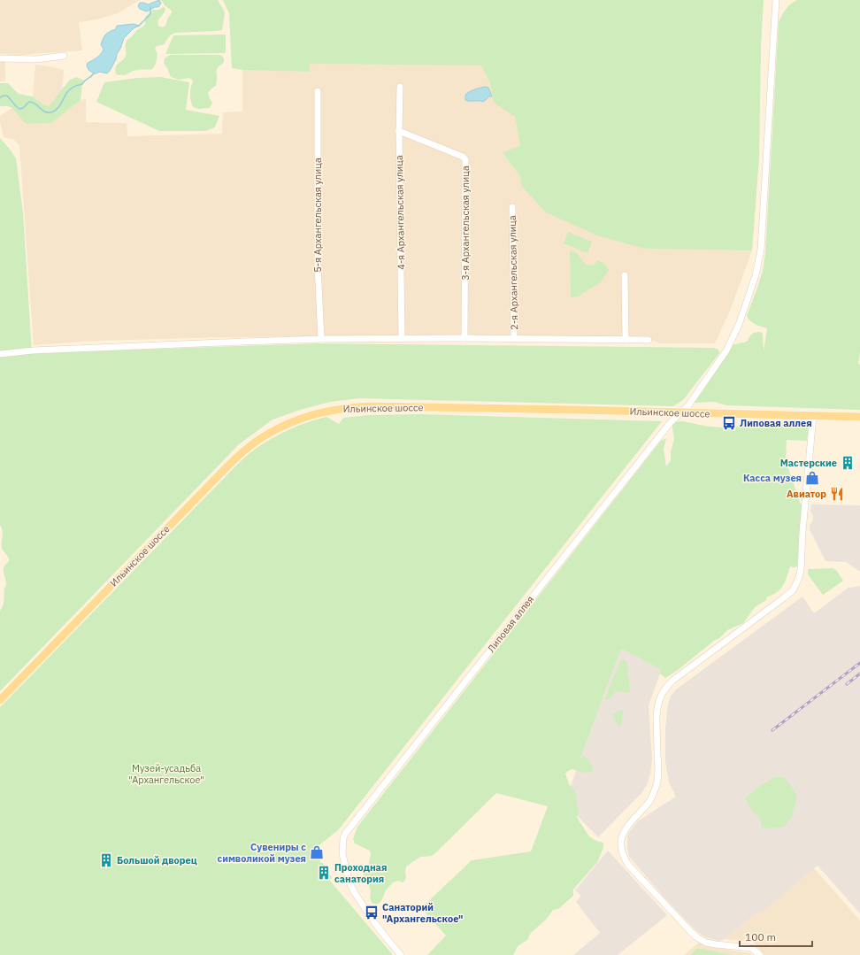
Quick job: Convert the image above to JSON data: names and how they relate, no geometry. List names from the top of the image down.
{
  "streets": {
    "main road": ["Ильинское шоссе"],
    "street": [
      "4-я Архангельская улица",
      "5-я Архангельская улица",
      "3-я Архангельская улица",
      "2-я Архангельская улица",
      "Липовая аллея"
    ]
  },
  "crossings": [
    ["4-я Архангельская улица", "3-я Архангельская улица"],
    ["Ильинское шоссе", "Липовая аллея"]
  ],
  "parks": ["Музей-усадьба \"Архангельское\""],
  "places": {
    "bus stop": ["Липовая аллея", "Санаторий \"Архангельское\""],
    "building": ["Мастерские", "Большой дворец", "Проходная санатория"],
    "shop": ["Касса музея", "Сувениры с символикой музея"],
    "restaurant": ["Авиатор"]
  },
  "scale_bar": "100 m"
}
